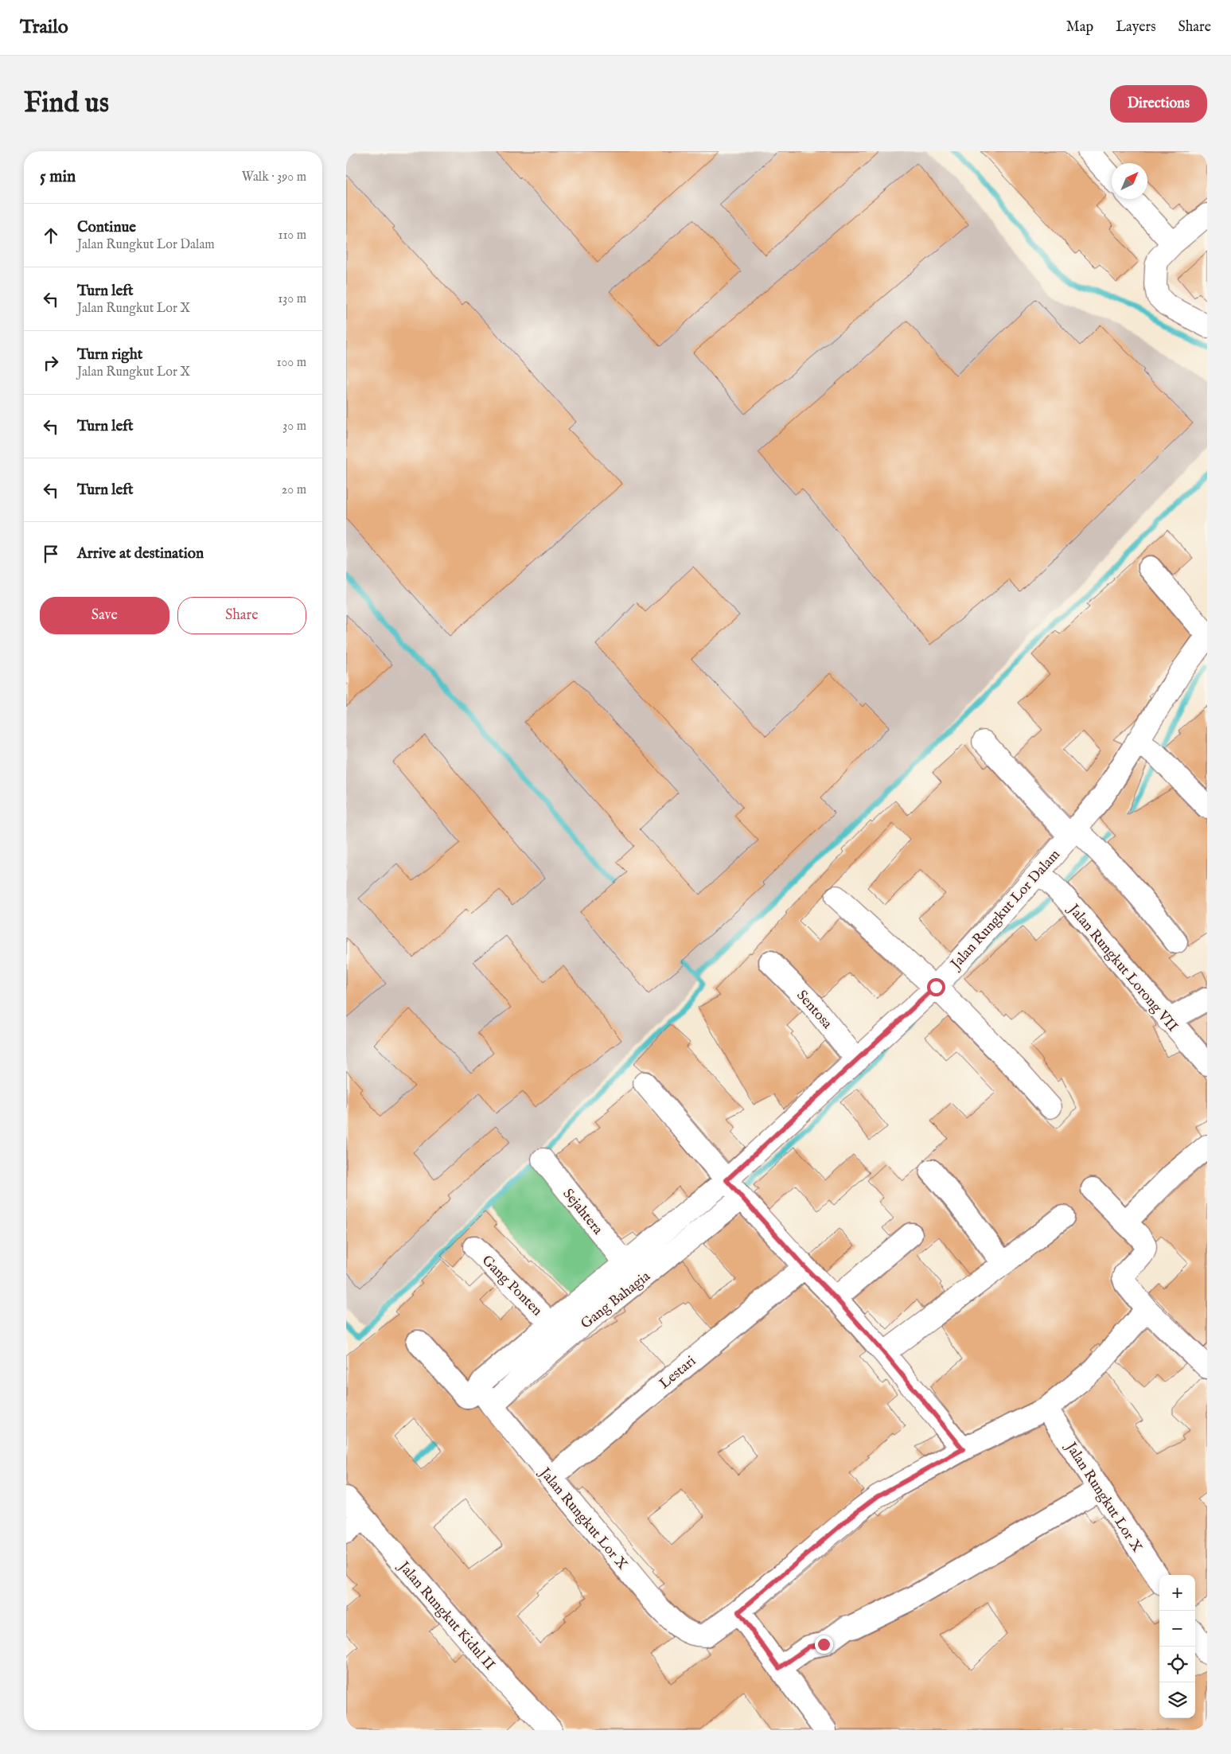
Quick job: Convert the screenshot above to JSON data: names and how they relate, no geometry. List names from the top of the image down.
{
  "streets": {
    "street": [
      "Jalan Rungkut Lor Dalam",
      "Jalan Rungkut Lorong VII",
      "Sentosa",
      "Sejahtera",
      "Gang Ponten",
      "Gang Bahagia",
      "Lestari",
      "Jalan Rungkut Lor X",
      "Jalan Rungkut Kidul II"
    ]
  },
  "crossings": [
    ["Jalan Rungkut Lor Dalam", "Jalan Rungkut Lorong VII"],
    ["Jalan Rungkut Lor Dalam", "Sentosa"],
    ["Jalan Rungkut Lor Dalam", "Gang Bahagia"],
    ["Gang Bahagia", "Jalan Rungkut Lor X"],
    ["Lestari", "Jalan Rungkut Lor X"]
  ],
  "north": "top right",
  "page": {
    "header": "Trailo",
    "nav": ["Map", "Layers", "Share"],
    "buttons": [
      "Directions",
      ["Save", "Share"]
    ],
    "title": "Find us",
    "heading": ["5 min", "Walk · 390 m"],
    "list": [
      ["Continue", "Jalan Rungkut Lor Dalam", "110 m"],
      ["Turn left", "Jalan Rungkut Lor X", "130 m"],
      ["Turn right", "Jalan Rungkut Lor X", "100 m"],
      ["Turn left", "30 m"],
      ["Turn left", "20 m"],
      "Arrive at destination"
    ],
    "map_buttons": ["+", "−"]
  }
}
